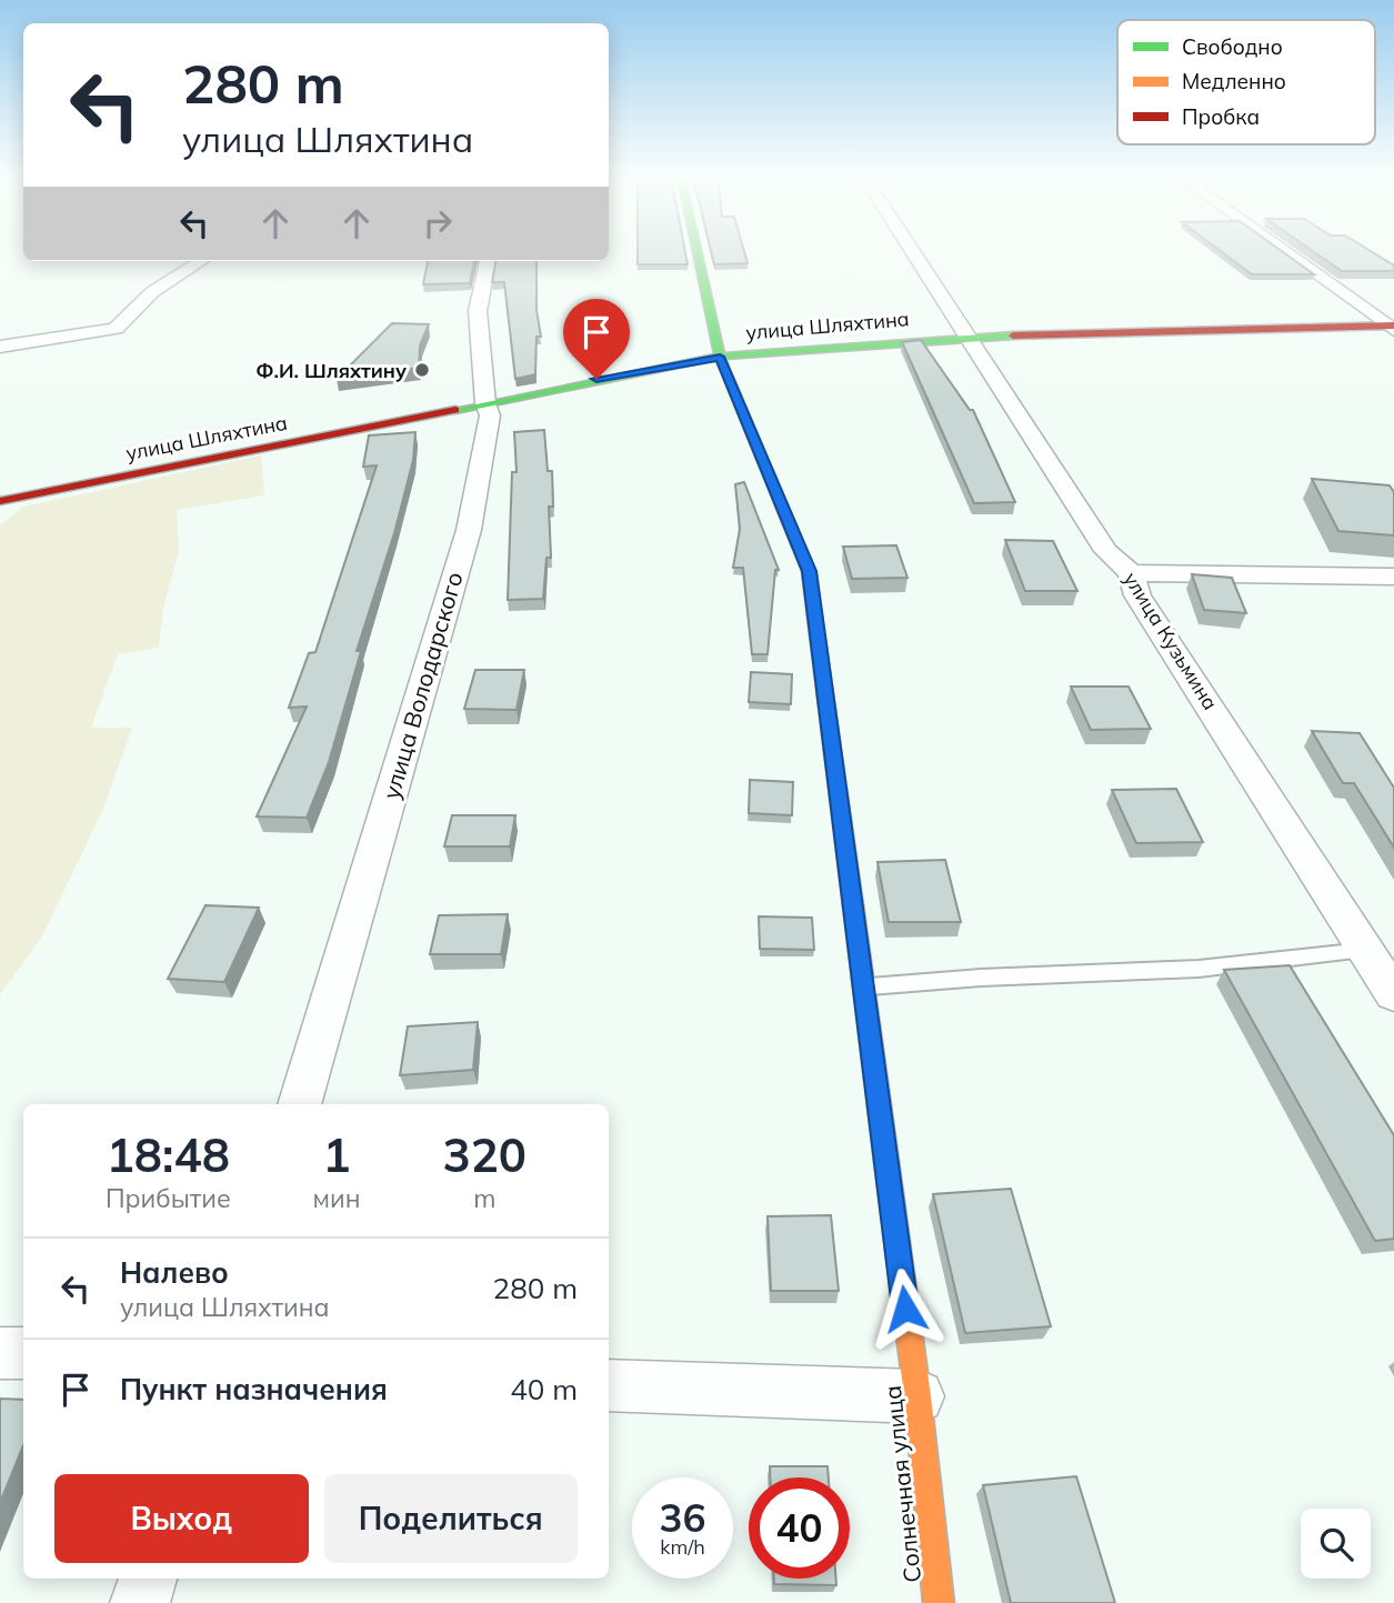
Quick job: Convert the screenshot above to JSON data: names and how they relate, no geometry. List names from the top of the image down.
{
  "streets": {
    "street": [
      "улица Шляхтина",
      "улица Кузьмина",
      "улица Володарского",
      "Солнечная улица"
    ]
  },
  "crossings": [
    ["улица Шляхтина", "улица Кузьмина"],
    ["улица Шляхтина", "улица Володарского"],
    ["улица Шляхтина", "Солнечная улица"]
  ],
  "places": ["Ф.И. Шляхтину"],
  "legend": ["Свободно", "Медленно", "Пробка"],
  "page": {
    "turn": ["280 m", "улица Шляхтина"],
    "eta": [
      "18:48",
      "Прибытие",
      "1",
      "мин",
      "320",
      "m"
    ],
    "list": [
      {
        "name": "Налево",
        "note": "улица Шляхтина",
        "value": "280 m"
      },
      {
        "name": "Пункт назначения",
        "value": "40 m"
      }
    ],
    "buttons": ["Выход", "Поделиться"],
    "speed": "36 km/h",
    "limit": "40"
  }
}
